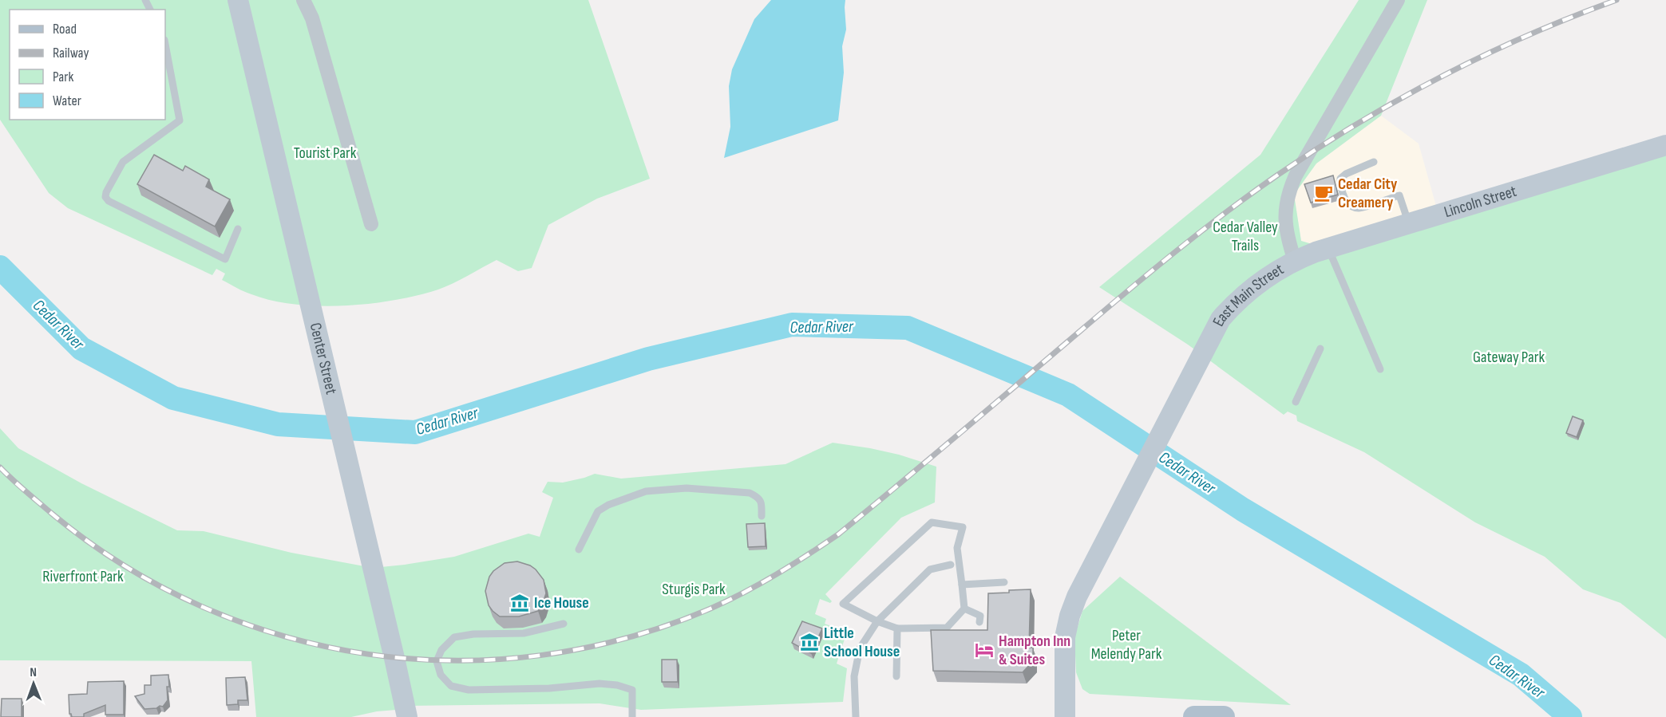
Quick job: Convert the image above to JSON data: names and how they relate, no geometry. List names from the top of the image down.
{
  "streets": {
    "main road": ["Lincoln Street", "East Main Street", "Center Street"]
  },
  "crossings": [
    ["Lincoln Street", "East Main Street"]
  ],
  "water": ["Cedar River"],
  "parks": [
    "Tourist Park",
    "Cedar Valley Trails",
    "Gateway Park",
    "Riverfront Park",
    "Sturgis Park",
    "Peter Melendy Park"
  ],
  "places": {
    "cafe": ["Cedar City Creamery"],
    "museum": ["Ice House", "Little School House"],
    "hotel": ["Hampton Inn & Suites"]
  },
  "legend": [
    "Road",
    "Railway",
    "Park",
    "Water"
  ],
  "north": "top"
}
